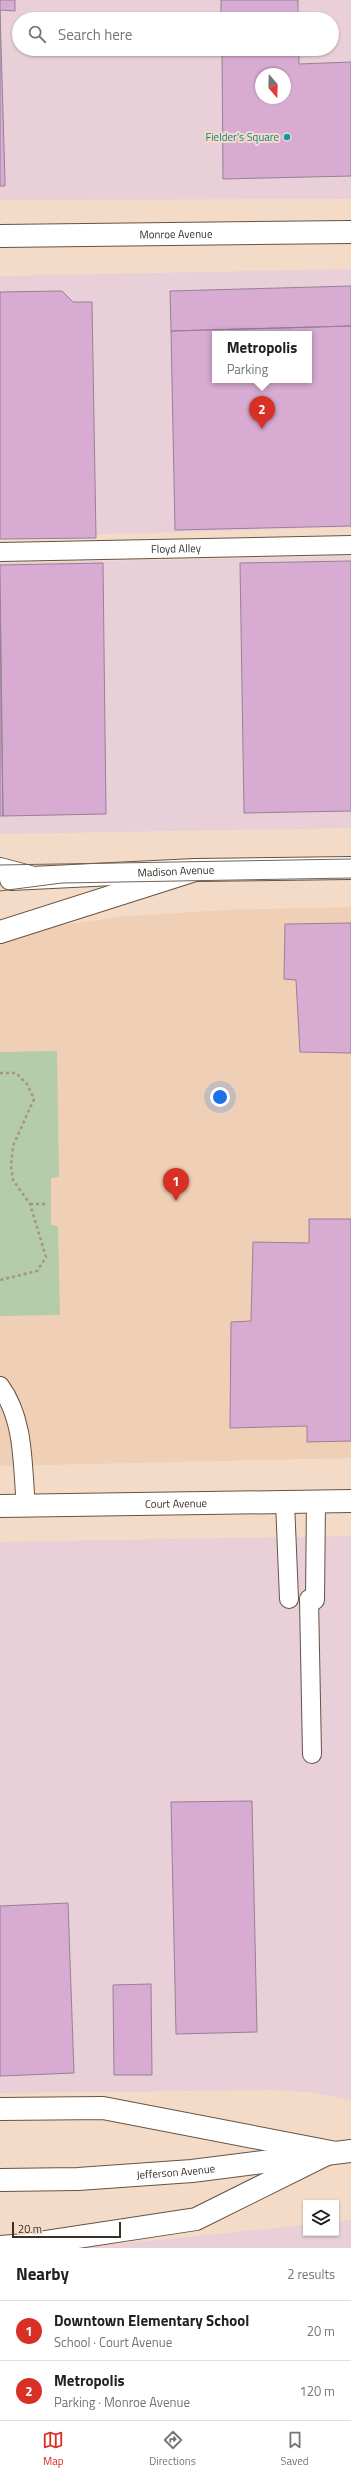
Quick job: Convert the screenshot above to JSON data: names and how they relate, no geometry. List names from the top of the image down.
{
  "streets": {
    "main road": [
      "Monroe Avenue",
      "Madison Avenue",
      "Court Avenue",
      "Jefferson Avenue"
    ],
    "lane": ["Floyd Alley"]
  },
  "places": ["Fielder's Square"],
  "scale_bar": "20 m",
  "north": "bottom",
  "page": {
    "search": "Search here",
    "popup": ["Metropolis", "Parking"],
    "pins": ["2", "1"],
    "scale": "20 m",
    "heading": ["Nearby", "2 results"],
    "list": [
      {
        "mark": "1",
        "name": "Downtown Elementary School",
        "note": "School · Court Avenue",
        "value": "20 m"
      },
      {
        "mark": "2",
        "name": "Metropolis",
        "note": "Parking · Monroe Avenue",
        "value": "120 m"
      }
    ],
    "nav": ["Map", "Directions", "Saved"]
  }
}
